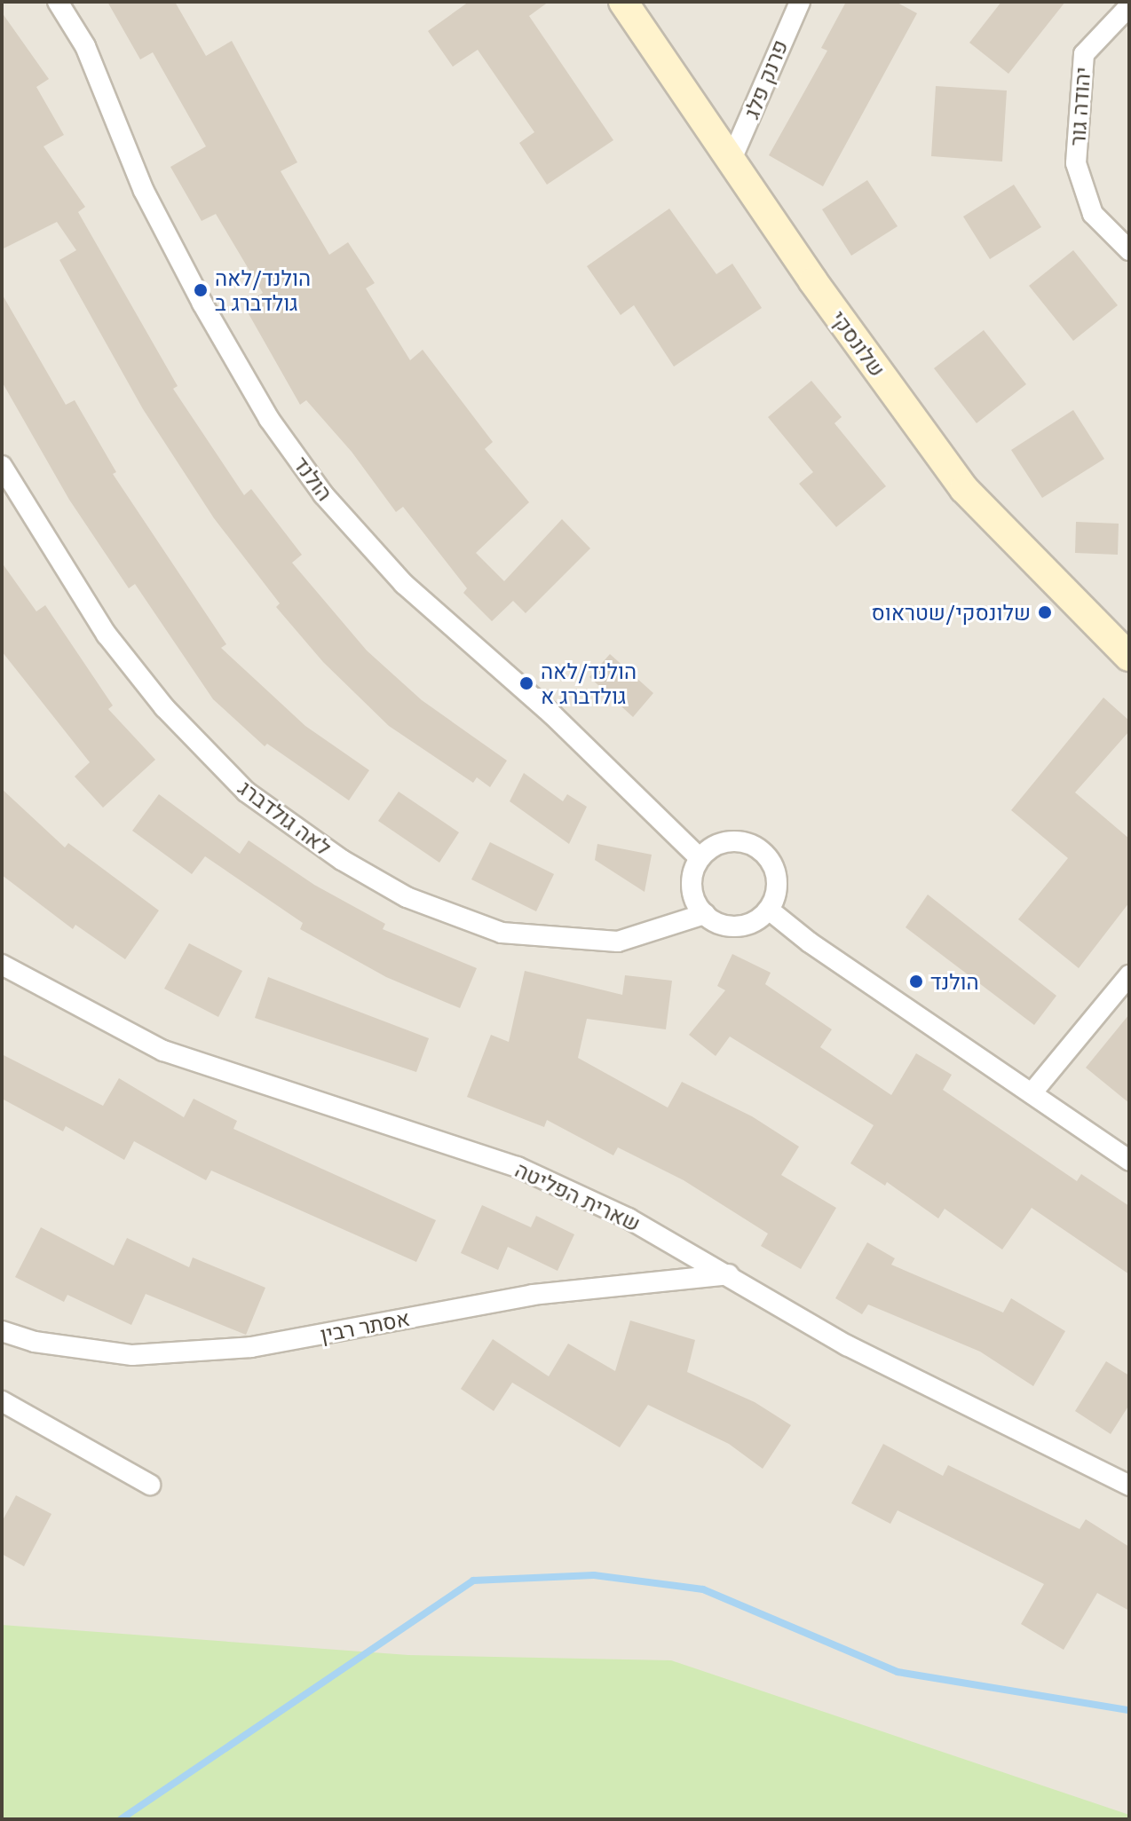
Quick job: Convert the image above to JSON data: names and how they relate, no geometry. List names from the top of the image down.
{
  "streets": {
    "street": [
      "פרנק פלג",
      "יהודה גור",
      "שלונסקי",
      "הולנד",
      "לאה גולדברג",
      "שארית הפליטה",
      "אסתר רבין"
    ]
  },
  "crossings": [
    ["פרנק פלג", "שלונסקי"],
    ["הולנד", "לאה גולדברג"],
    ["שארית הפליטה", "אסתר רבין"]
  ],
  "places": [
    "הולנד/לאה גולדברג ב",
    "שלונסקי/שטראוס",
    "הולנד/לאה גולדברג א",
    "הולנד"
  ]
}
